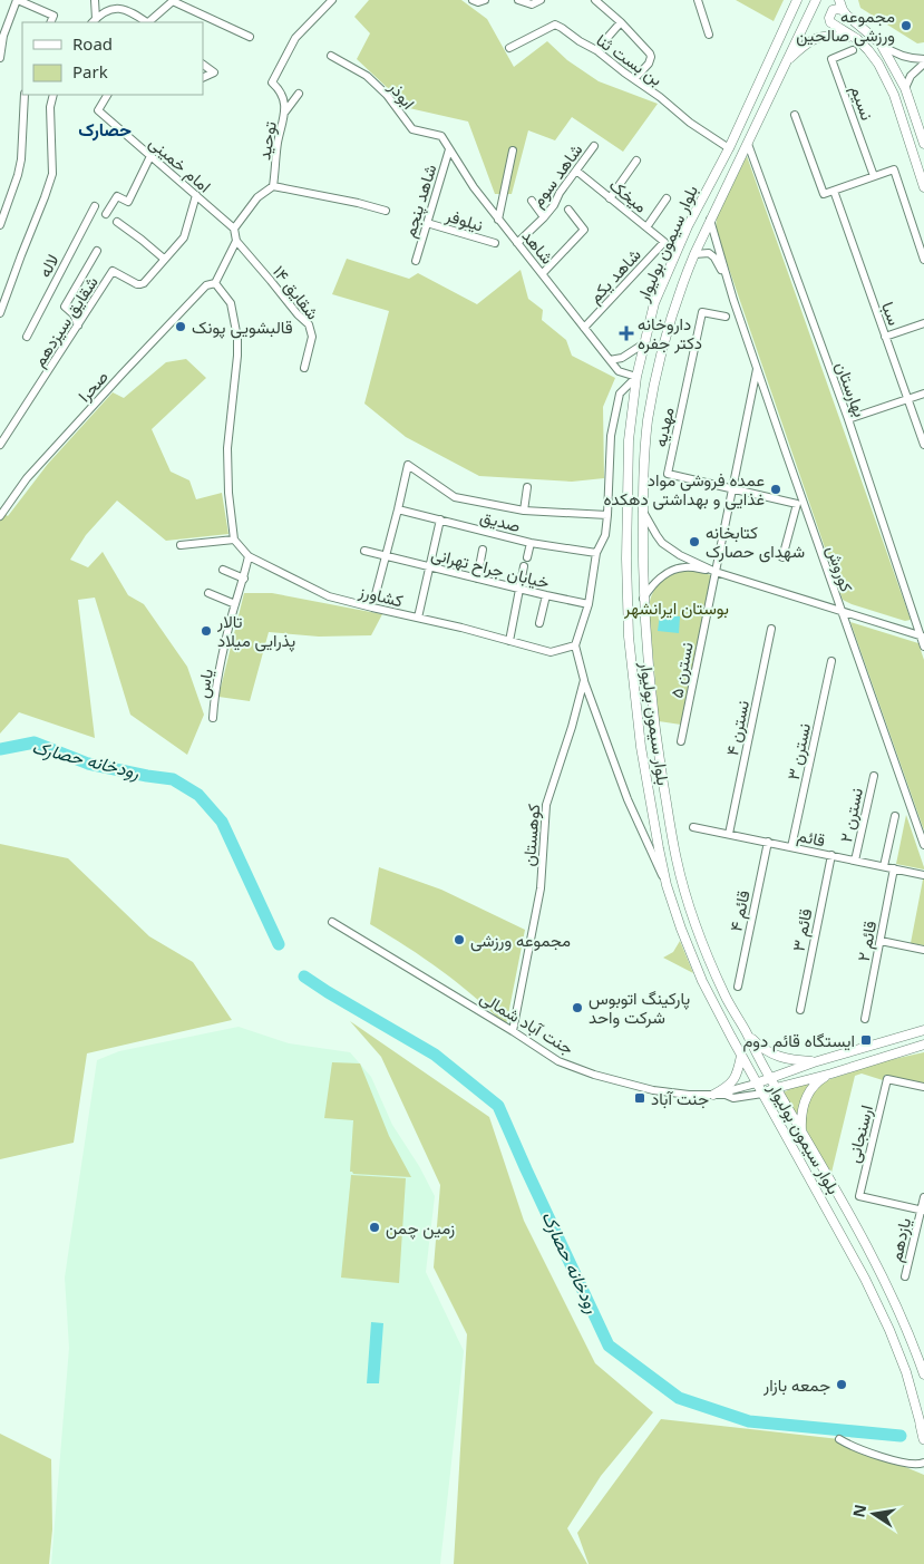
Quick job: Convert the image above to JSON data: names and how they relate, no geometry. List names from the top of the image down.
{
  "streets": {
    "main road": ["بلوار سیمون بولیوار", "جنت آباد شمالی"],
    "street": [
      "بن بست ثنا",
      "ابوذر",
      "نسیم",
      "توحید",
      "امام خمینی",
      "شاهد سوم",
      "میخک",
      "شاهد پنجم",
      "نیلوفر",
      "شاهد",
      "لاله",
      "شاهد یکم",
      "شقایق ۱۴",
      "سبا",
      "شقایق سیزدهم",
      "صحرا",
      "بهارستان",
      "مهدیه",
      "صدیق",
      "خیابان جراح تهرانی",
      "کوروش",
      "کشاورز",
      "نسترن ۵",
      "یاس",
      "نسترن ۴",
      "نسترن ۳",
      "نسترن ۲",
      "کوهستان",
      "قائم",
      "قائم ۴",
      "قائم ۳",
      "قائم ۲",
      "ارسنجانی",
      "یازدهم"
    ]
  },
  "crossings": [
    ["بن بست ثنا", "بلوار سیمون بولیوار"],
    ["ابوذر", "شاهد پنجم"],
    ["ابوذر", "شاهد"],
    ["توحید", "امام خمینی"],
    ["امام خمینی", "شقایق سیزدهم"],
    ["شاهد سوم", "میخک"],
    ["شاهد سوم", "شاهد"],
    ["میخک", "شاهد یکم"],
    ["شاهد پنجم", "نیلوفر"],
    ["شاهد پنجم", "شاهد"],
    ["بلوار سیمون بولیوار", "شاهد"],
    ["بلوار سیمون بولیوار", "بهارستان"],
    ["بلوار سیمون بولیوار", "جنت آباد شمالی"],
    ["شاهد", "شاهد یکم"],
    ["مهدیه", "نسترن ۵"],
    ["کوروش", "نسترن ۵"],
    ["کشاورز", "یاس"],
    ["کشاورز", "کوهستان"],
    ["نسترن ۴", "قائم"],
    ["نسترن ۳", "قائم"],
    ["نسترن ۲", "قائم"],
    ["کوهستان", "جنت آباد شمالی"],
    ["قائم", "قائم ۴"],
    ["قائم", "قائم ۳"],
    ["قائم", "قائم ۲"],
    ["ارسنجانی", "یازدهم"]
  ],
  "districts": ["حصارک"],
  "water": ["رودخانه حصارک"],
  "parks": ["بوستان ایرانشهر"],
  "places": {
    "other": [
      "مجموعه ورزشی صالحین",
      "قالبشویی پونک",
      "عمده فروشی مواد غذایی و بهداشتی دهکده",
      "کتابخانه شهدای حصارک",
      "تالار پذرایی میلاد",
      "مجموعه ورزشی",
      "پارکینگ اتوبوس شرکت واحد",
      "زمین چمن",
      "جمعه بازار"
    ],
    "health": ["داروخانه دکتر جفره"],
    "transit": ["ایستگاه قائم دوم", "جنت آباد"]
  },
  "legend": ["Road", "Park"],
  "north": "left"
}
